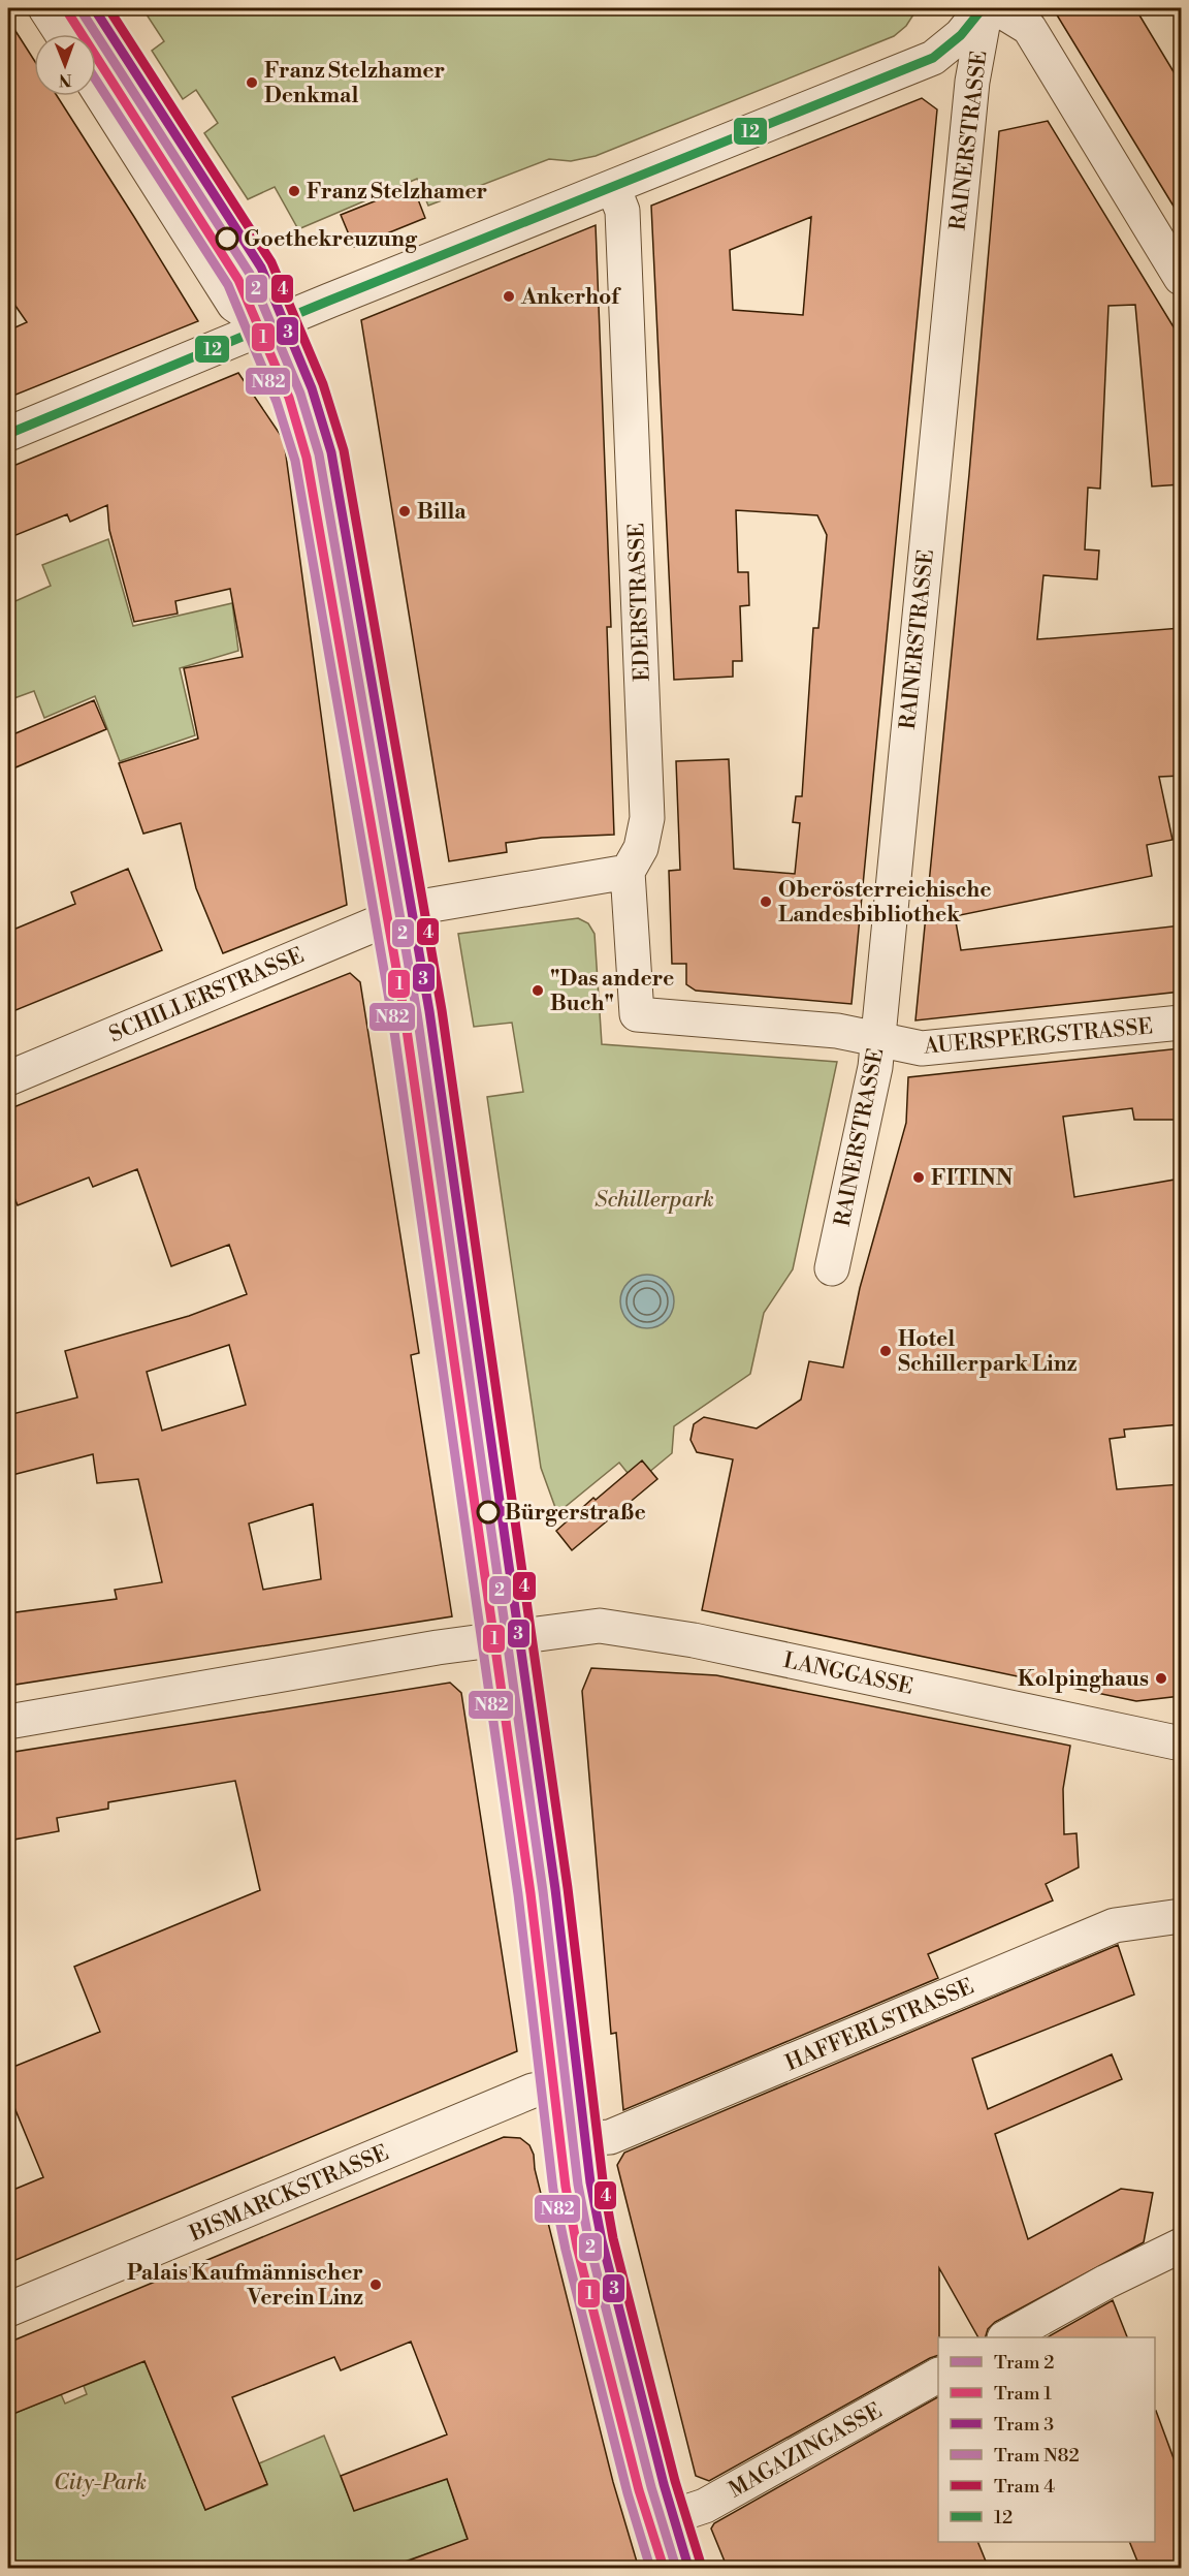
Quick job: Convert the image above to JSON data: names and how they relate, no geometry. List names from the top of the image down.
{
  "streets": {
    "street": [
      "RAINERSTRASSE",
      "EDERSTRASSE",
      "SCHILLERSTRASSE",
      "AUERSPERGSTRASSE",
      "LANGGASSE",
      "HAFFERLSTRASSE",
      "BISMARCKSTRASSE",
      "MAGAZINGASSE"
    ]
  },
  "crossings": [
    ["RAINERSTRASSE", "AUERSPERGSTRASSE"],
    ["EDERSTRASSE", "SCHILLERSTRASSE"],
    ["EDERSTRASSE", "AUERSPERGSTRASSE"],
    ["SCHILLERSTRASSE", "AUERSPERGSTRASSE"]
  ],
  "parks": ["Schillerpark", "City-Park"],
  "places": [
    "Franz Stelzhamer Denkmal",
    "Franz Stelzhamer",
    "Goethekreuzung",
    "Ankerhof",
    "Billa",
    "Oberösterreichische Landesbibliothek",
    "\"Das andere Buch\"",
    "FITINN",
    "Hotel Schillerpark Linz",
    "Bürgerstraße",
    "Kolpinghaus",
    "Palais Kaufmännischer Verein Linz"
  ],
  "lines": [
    "tram line 2",
    "tram line 3",
    "tram line 4",
    "transit line 12",
    "tram line 1",
    "tram line N82"
  ],
  "legend": [
    "Tram 2",
    "Tram 1",
    "Tram 3",
    "Tram N82",
    "Tram 4",
    "12"
  ],
  "north": "bottom"
}
